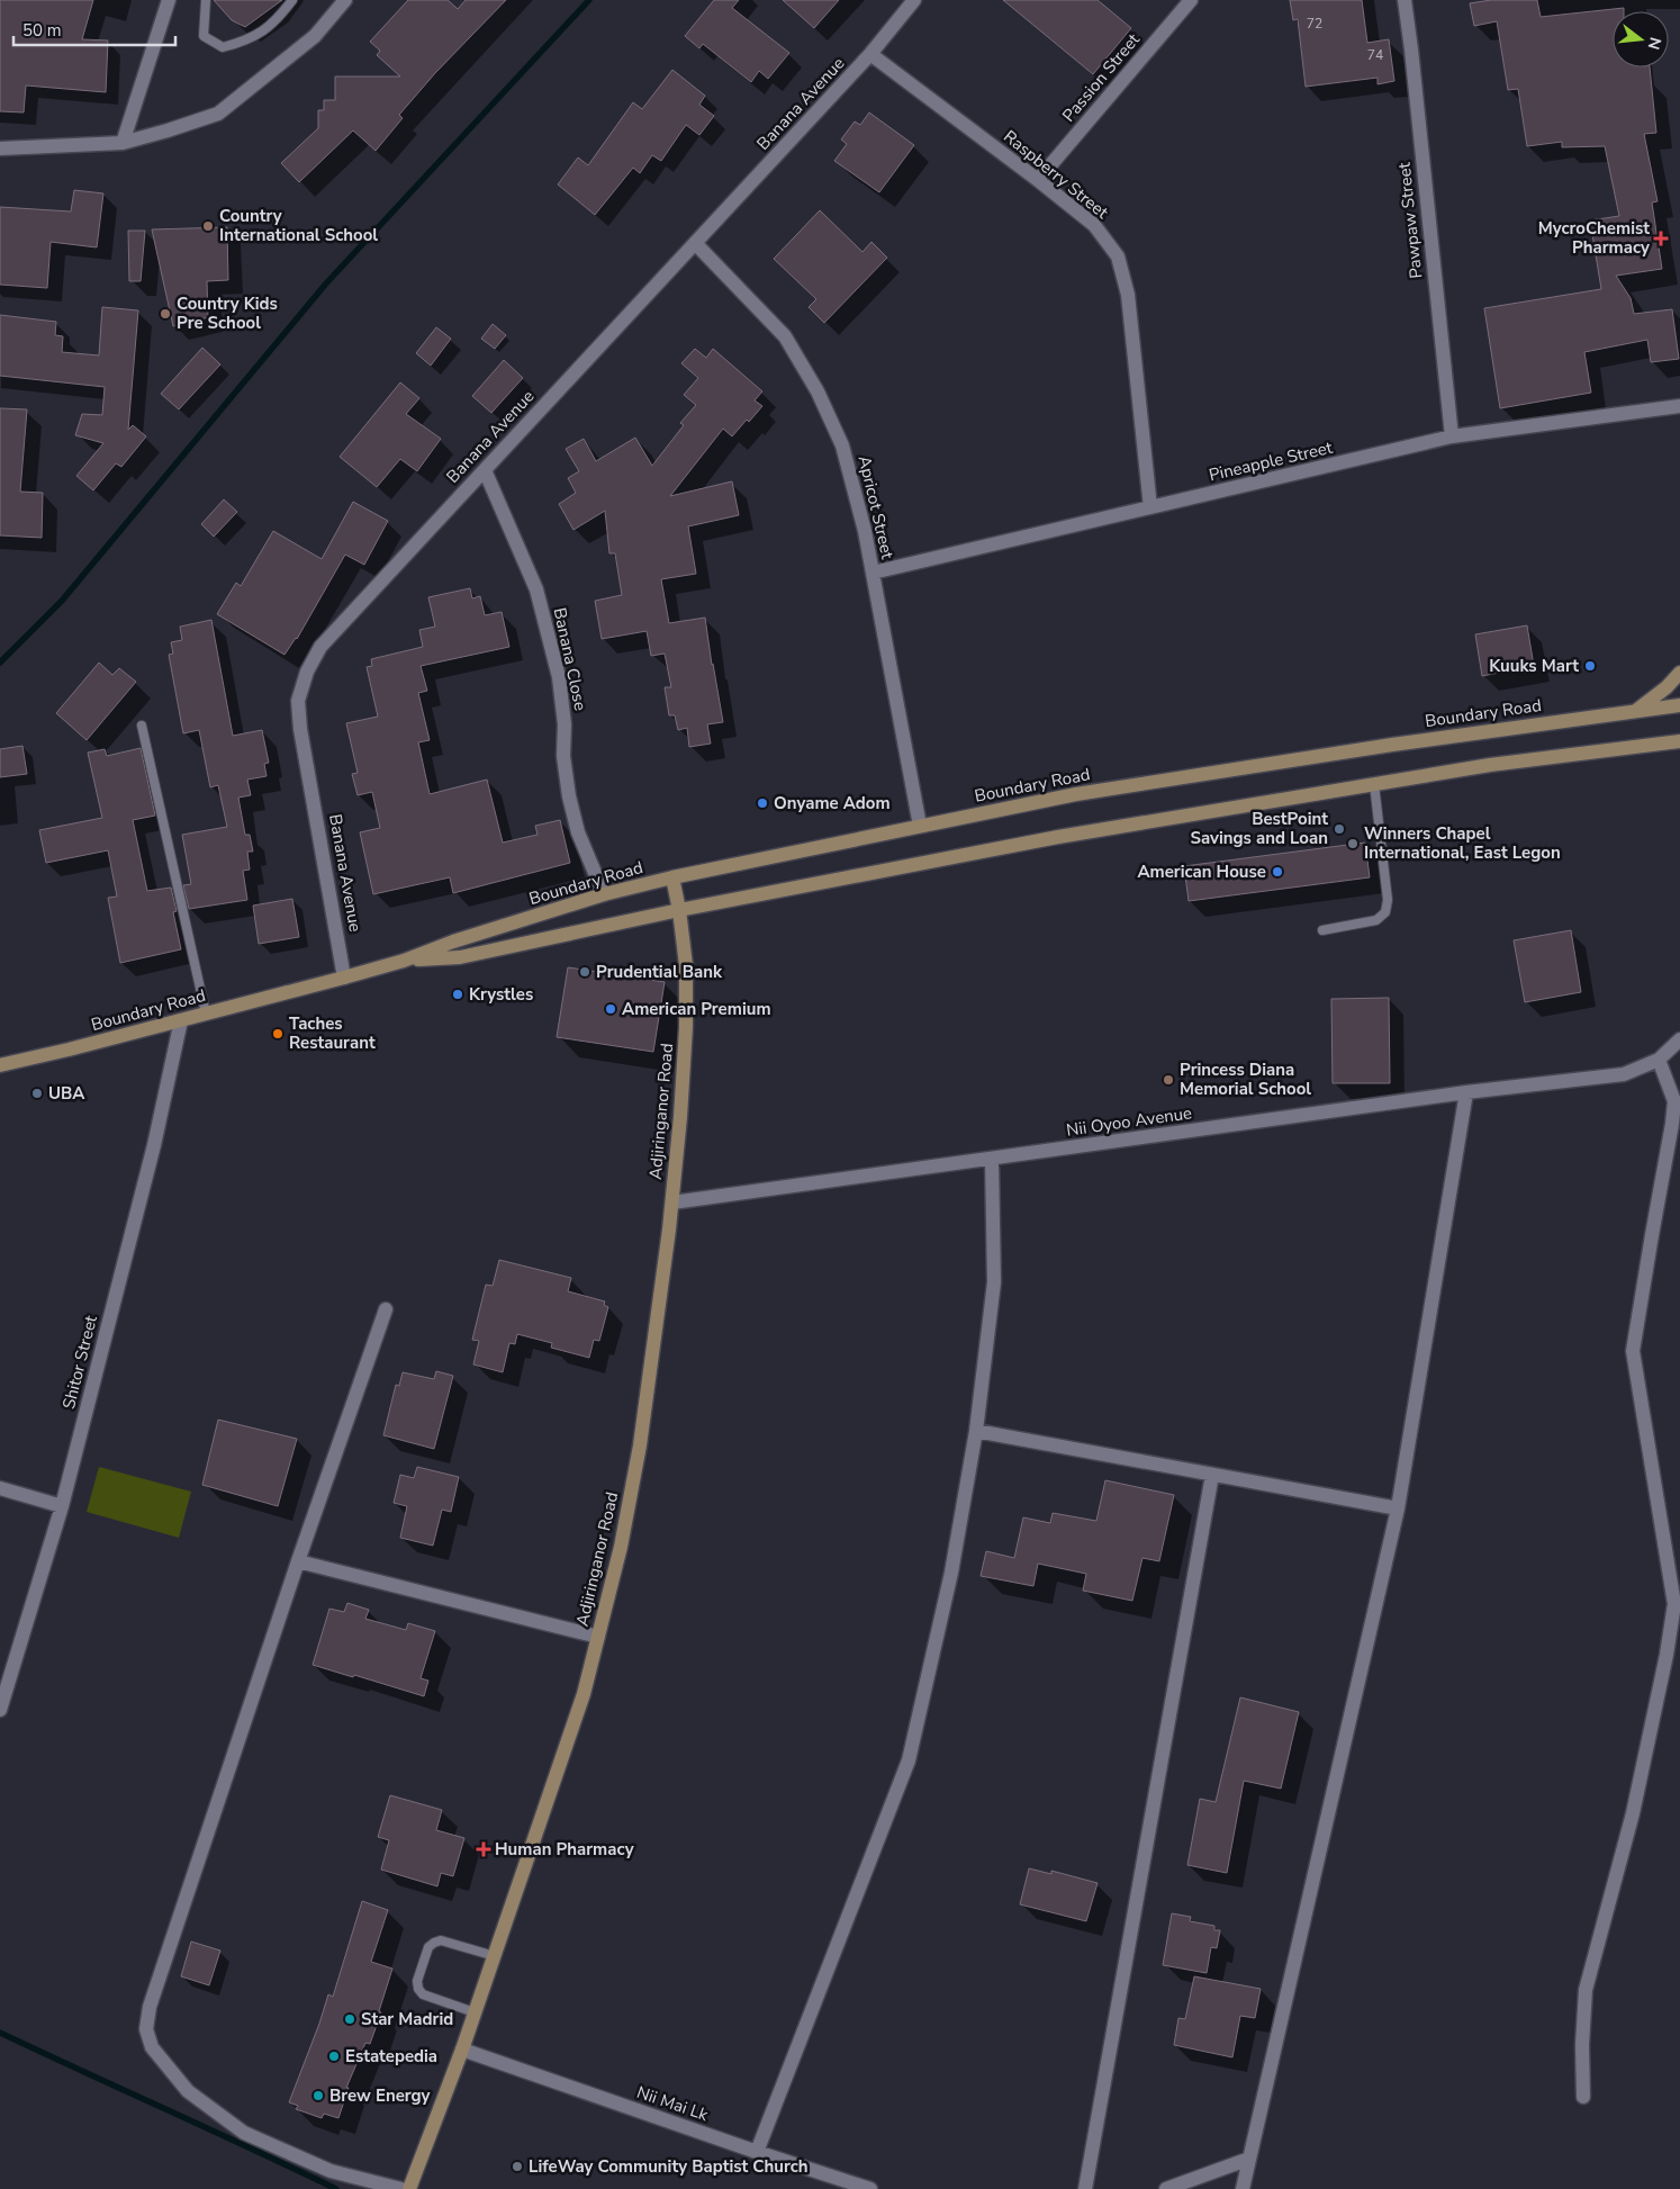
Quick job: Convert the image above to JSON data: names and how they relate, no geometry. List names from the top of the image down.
{
  "streets": {
    "main road": ["Boundary Road", "Adjiringanor Road"],
    "street": [
      "Passion Street",
      "Banana Avenue",
      "Raspberry Street",
      "Pawpaw Street",
      "Pineapple Street",
      "Apricot Street",
      "Banana Close",
      "Nii Oyoo Avenue",
      "Shitor Street",
      "Nii Mai Lk"
    ]
  },
  "crossings": [
    ["Passion Street", "Raspberry Street"],
    ["Banana Avenue", "Raspberry Street"],
    ["Banana Avenue", "Apricot Street"],
    ["Banana Avenue", "Banana Close"],
    ["Banana Avenue", "Boundary Road"],
    ["Raspberry Street", "Pineapple Street"],
    ["Pawpaw Street", "Pineapple Street"],
    ["Pineapple Street", "Apricot Street"],
    ["Apricot Street", "Boundary Road"],
    ["Banana Close", "Boundary Road"],
    ["Boundary Road", "Adjiringanor Road"],
    ["Boundary Road", "Shitor Street"],
    ["Adjiringanor Road", "Nii Oyoo Avenue"],
    ["Adjiringanor Road", "Nii Mai Lk"]
  ],
  "places": {
    "other": [
      "Country International School",
      "Country Kids Pre School",
      "Kuuks Mart",
      "Onyame Adom",
      "BestPoint Savings and Loan",
      "Winners Chapel International, East Legon",
      "American House",
      "Prudential Bank",
      "Krystles",
      "American Premium",
      "Taches Restaurant",
      "Princess Diana Memorial School",
      "UBA",
      "Star Madrid",
      "Estatepedia",
      "Brew Energy",
      "LifeWay Community Baptist Church"
    ],
    "health": ["MycroChemist Pharmacy", "Human Pharmacy"]
  },
  "house_numbers": ["72", "74"],
  "scale_bar": "50 m",
  "north": "right"
}
